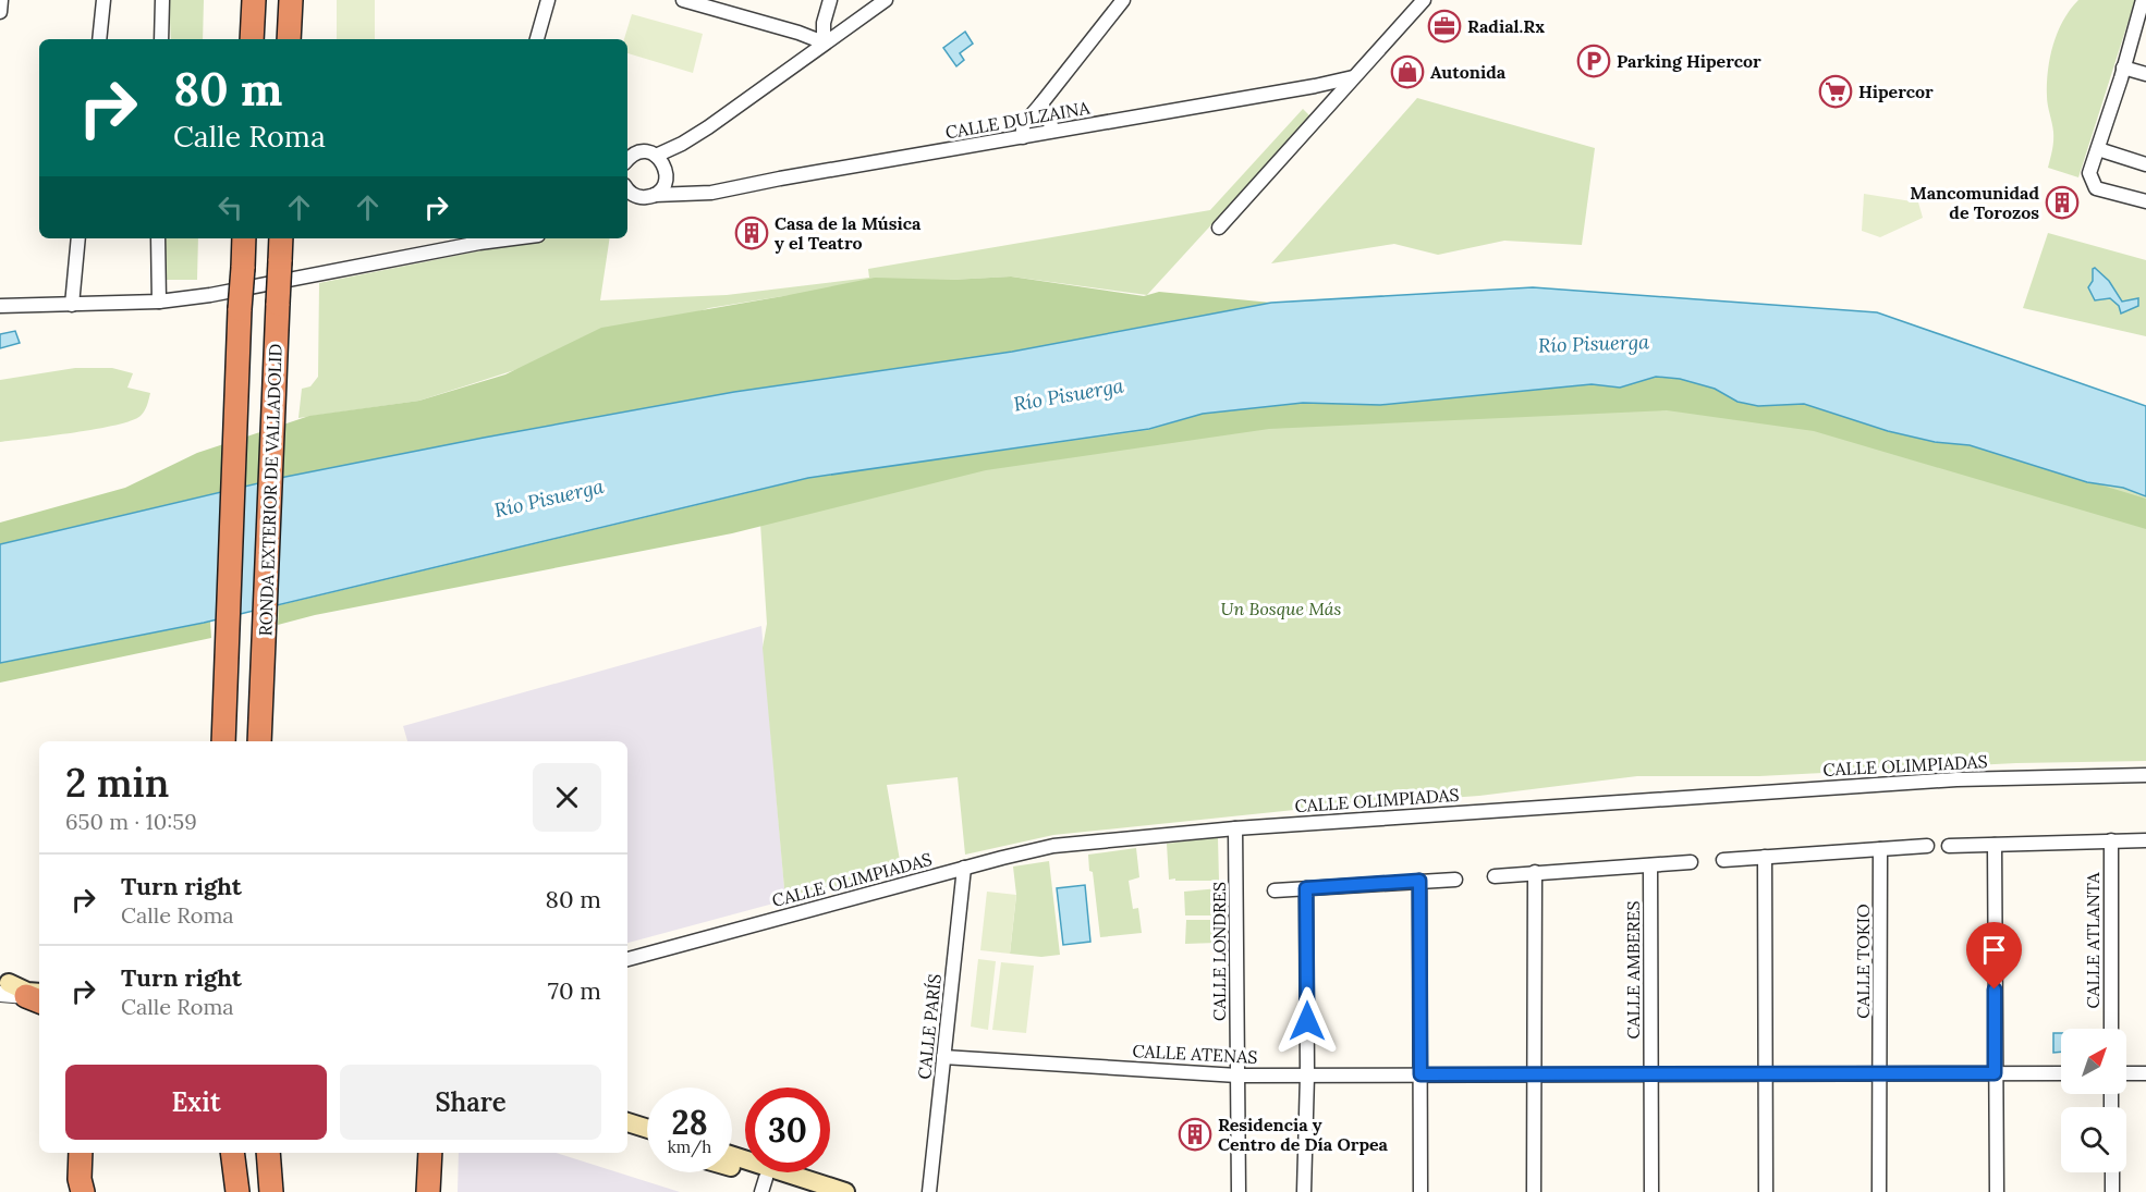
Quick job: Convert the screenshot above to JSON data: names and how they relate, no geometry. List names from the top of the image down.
{
  "streets": {
    "highway": ["RONDA EXTERIOR DE VALLADOLID"],
    "street": [
      "CALLE DULZAINA",
      "CALLE OLIMPIADAS",
      "CALLE ATLANTA",
      "CALLE LONDRES",
      "CALLE TOKIO",
      "CALLE AMBERES",
      "CALLE PARÍS",
      "CALLE ATENAS"
    ]
  },
  "crossings": [
    ["CALLE OLIMPIADAS", "CALLE LONDRES"],
    ["CALLE OLIMPIADAS", "CALLE PARÍS"],
    ["CALLE LONDRES", "CALLE ATENAS"],
    ["CALLE TOKIO", "CALLE ATENAS"],
    ["CALLE AMBERES", "CALLE ATENAS"],
    ["CALLE PARÍS", "CALLE ATENAS"]
  ],
  "water": ["Río Pisuerga"],
  "parks": ["Un Bosque Más"],
  "places": {
    "office": ["Radial.Rx"],
    "parking": ["Parking Hipercor"],
    "shop": ["Autonida"],
    "supermarket": ["Hipercor"],
    "building": ["Mancomunidad de Torozos", "Casa de la Música y el Teatro", "Residencia y Centro de Día Orpea"]
  },
  "north": "top right",
  "page": {
    "turn": ["80 m", "Calle Roma"],
    "heading": ["2 min", "650 m · 10:59"],
    "list": [
      {
        "name": "Turn right",
        "note": "Calle Roma",
        "value": "80 m"
      },
      {
        "name": "Turn right",
        "note": "Calle Roma",
        "value": "70 m"
      }
    ],
    "buttons": ["Exit", "Share"],
    "speed": "28 km/h",
    "limit": "30"
  }
}
